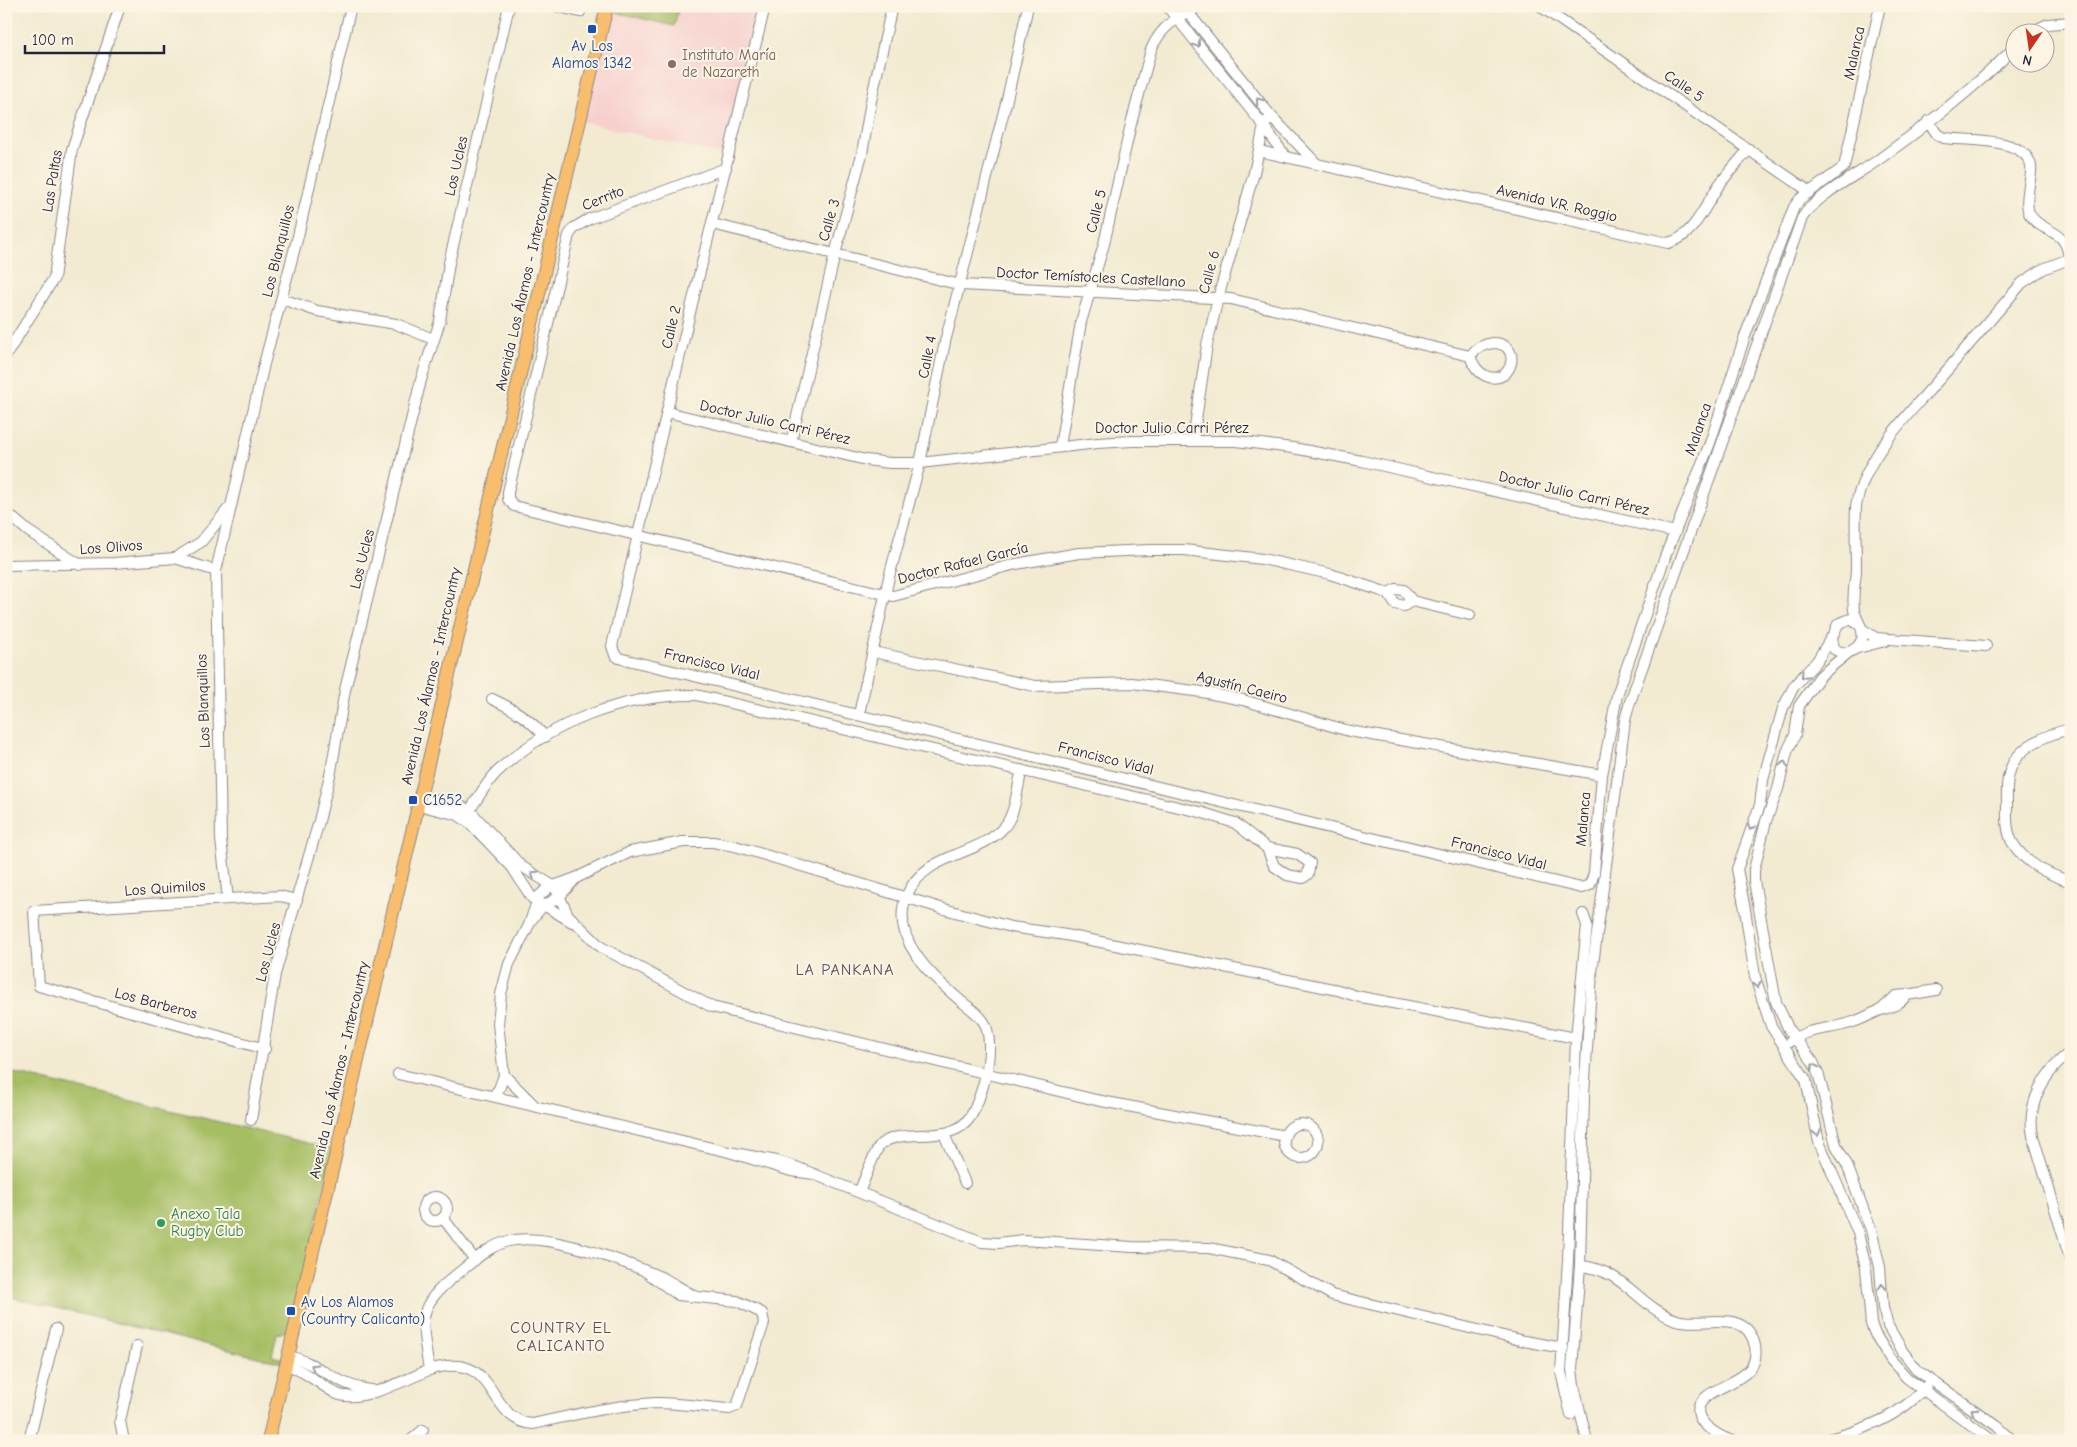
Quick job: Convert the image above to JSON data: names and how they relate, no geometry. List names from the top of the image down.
{
  "streets": {
    "main road": ["Avenida Los Álamos - Intercountry"],
    "street": [
      "Malanca",
      "Calle 5",
      "Los Ucles",
      "Las Paltas",
      "Cerrito",
      "Avenida V.R. Roggio",
      "Calle 3",
      "Los Blanquillos",
      "Calle 6",
      "Doctor Temístocles Castellano",
      "Calle 2",
      "Calle 4",
      "Doctor Julio Carri Pérez",
      "Los Olivos",
      "Doctor Rafael García",
      "Francisco Vidal",
      "Agustín Caeiro",
      "Los Quimilos",
      "Los Barberos"
    ]
  },
  "crossings": [
    ["Malanca", "Calle 5"],
    ["Malanca", "Doctor Julio Carri Pérez"],
    ["Malanca", "Francisco Vidal"],
    ["Malanca", "Agustín Caeiro"],
    ["Calle 5", "Avenida V.R. Roggio"],
    ["Calle 5", "Doctor Temístocles Castellano"],
    ["Calle 5", "Doctor Julio Carri Pérez"],
    ["Los Ucles", "Los Quimilos"],
    ["Los Ucles", "Los Barberos"],
    ["Cerrito", "Calle 2"],
    ["Cerrito", "Doctor Rafael García"],
    ["Avenida V.R. Roggio", "Calle 6"],
    ["Calle 3", "Doctor Temístocles Castellano"],
    ["Calle 3", "Doctor Julio Carri Pérez"],
    ["Los Blanquillos", "Los Olivos"],
    ["Los Blanquillos", "Los Quimilos"],
    ["Calle 6", "Doctor Temístocles Castellano"],
    ["Calle 6", "Doctor Julio Carri Pérez"],
    ["Doctor Temístocles Castellano", "Calle 2"],
    ["Doctor Temístocles Castellano", "Calle 4"],
    ["Calle 2", "Doctor Julio Carri Pérez"],
    ["Calle 2", "Doctor Rafael García"],
    ["Calle 2", "Francisco Vidal"],
    ["Calle 4", "Doctor Julio Carri Pérez"],
    ["Calle 4", "Doctor Rafael García"],
    ["Calle 4", "Francisco Vidal"],
    ["Calle 4", "Agustín Caeiro"],
    ["Los Quimilos", "Los Barberos"]
  ],
  "districts": ["LA PANKANA", "COUNTRY EL CALICANTO"],
  "places": {
    "transit": ["Av Los Alamos 1342", "C1652", "Av Los Alamos (Country Calicanto)"],
    "other": ["Instituto María de Nazareth", "Anexo Tala Rugby Club"]
  },
  "scale_bar": "100 m",
  "north": "bottom"
}
